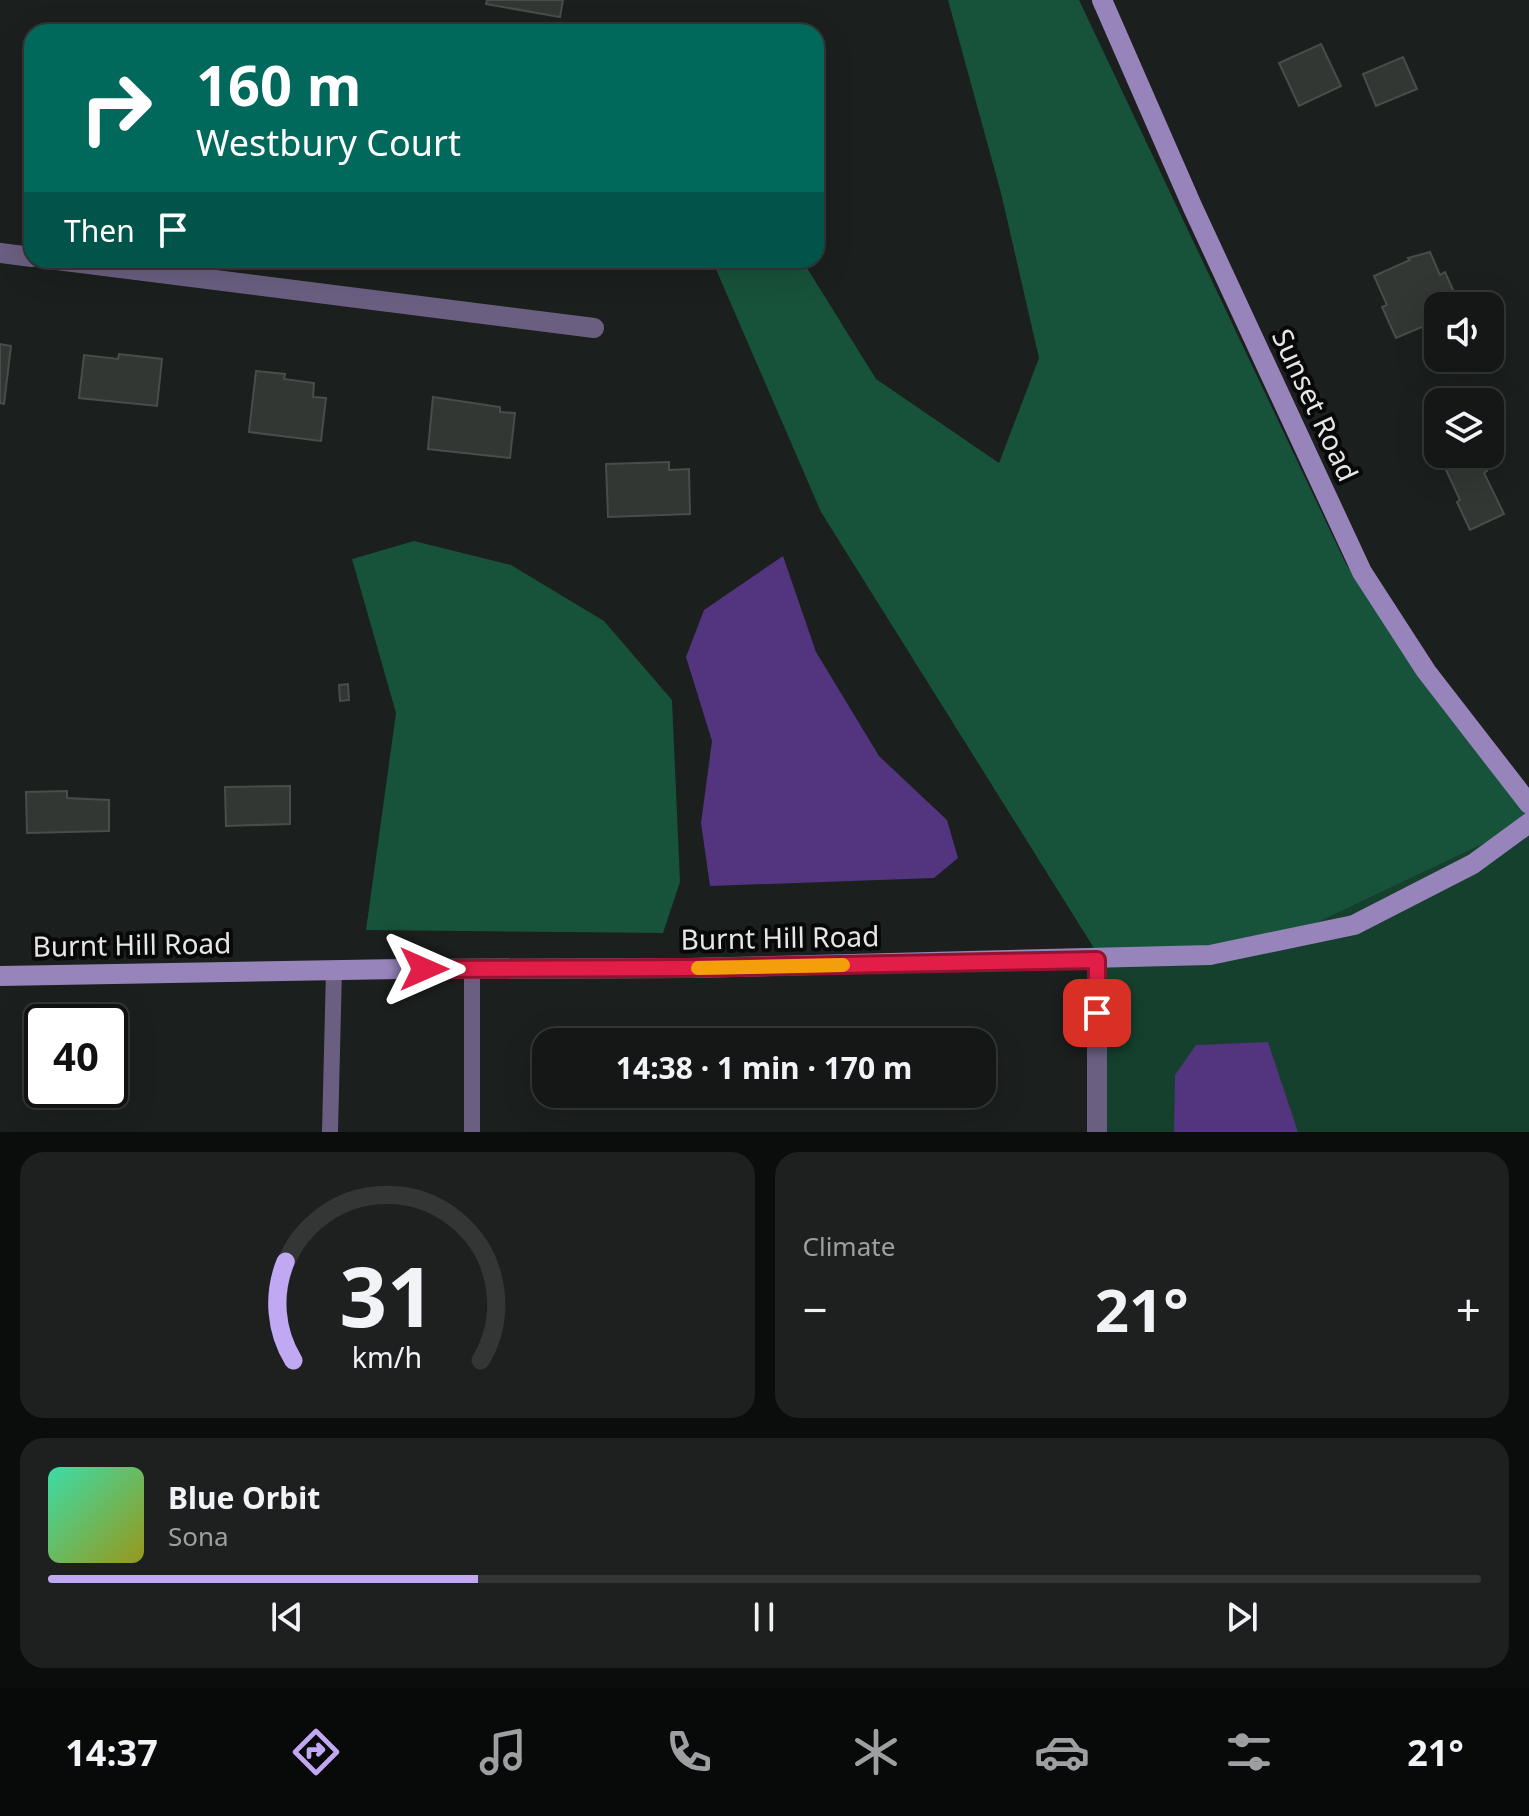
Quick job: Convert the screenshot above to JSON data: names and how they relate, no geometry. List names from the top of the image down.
{
  "streets": {
    "street": ["Sunset Road", "Burnt Hill Road"]
  },
  "page": {
    "turn": ["160 m", "Westbury Court"],
    "then": "Then",
    "limit": "40",
    "trip": "14:38 · 1 min · 170 m",
    "tile": "Climate",
    "heat": ["−", "21°", "+"],
    "song": ["Blue Orbit", "Sona"],
    "tabs": ["14:37", "21°"],
    "gauge": ["31", "km/h"]
  }
}
